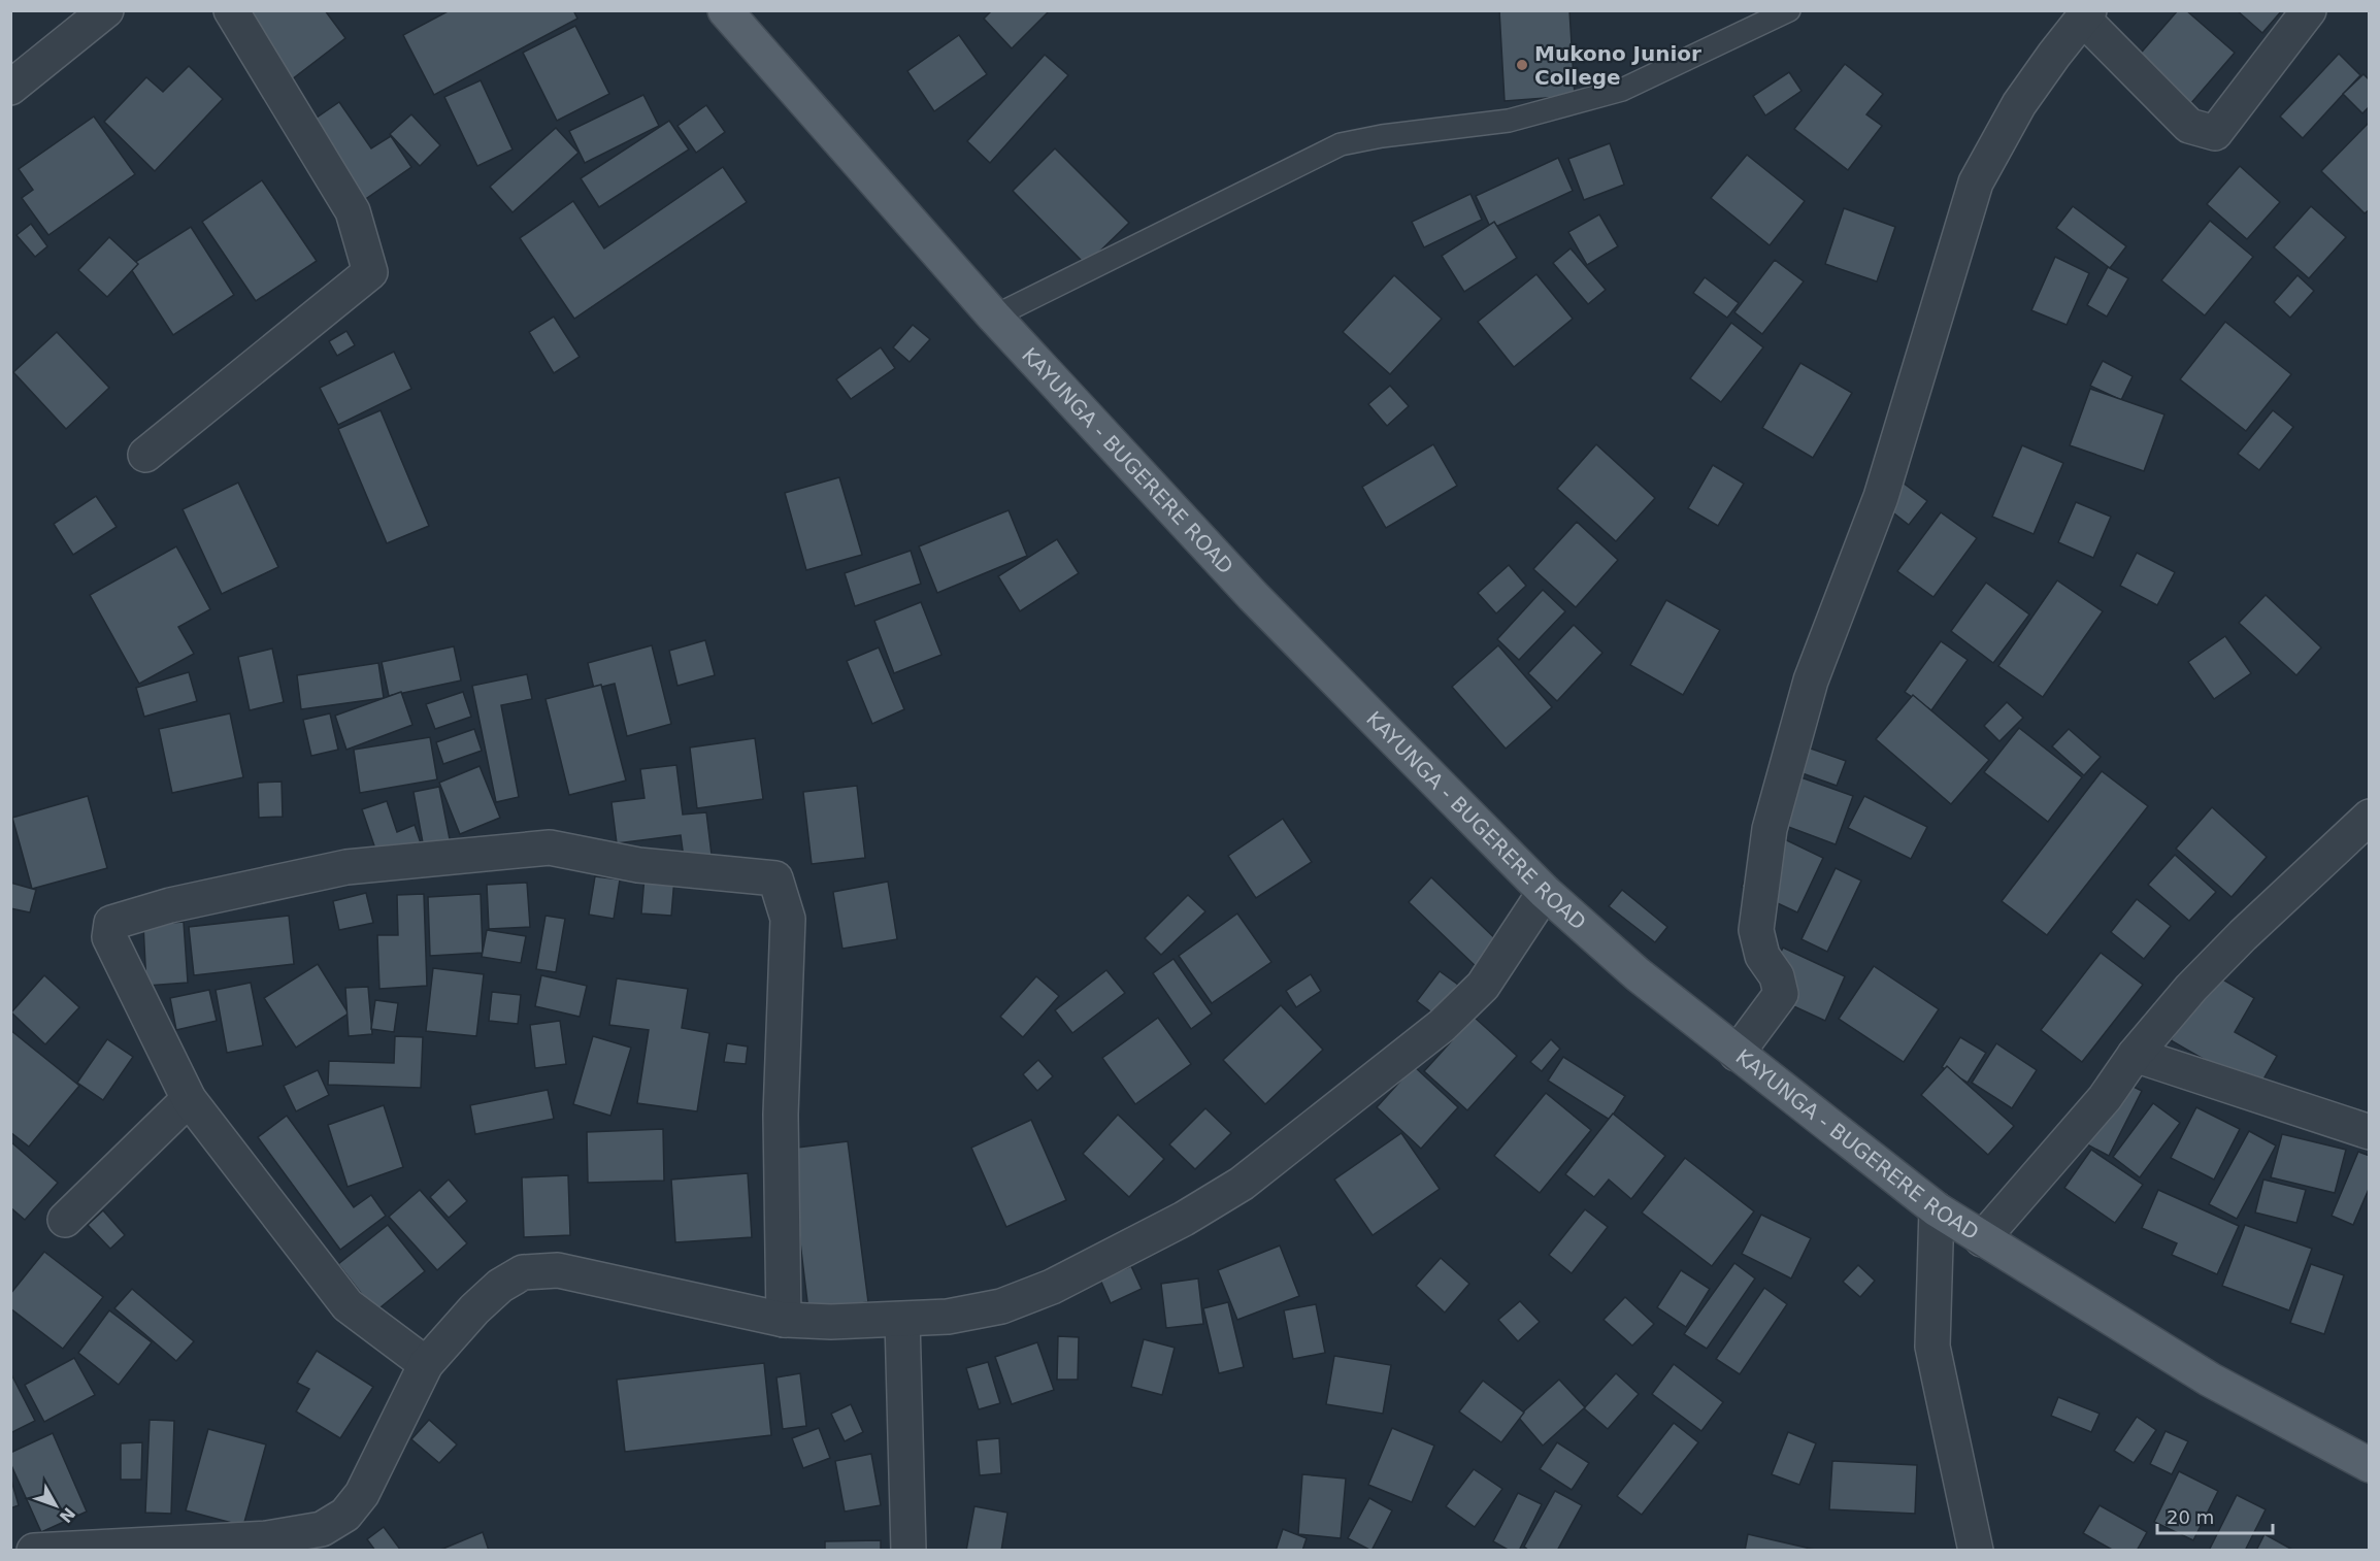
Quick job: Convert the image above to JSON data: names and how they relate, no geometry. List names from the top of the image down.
{
  "streets": {
    "main road": ["KAYUNGA - BUGERERE ROAD"]
  },
  "places": ["Mukono Junior College"],
  "scale_bar": "20 m",
  "north": "bottom right"
}
